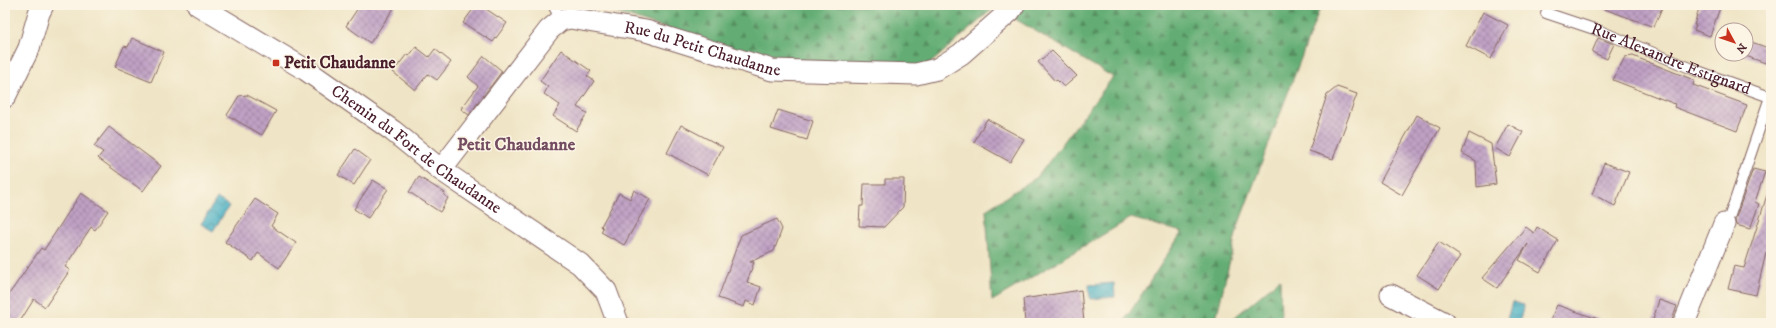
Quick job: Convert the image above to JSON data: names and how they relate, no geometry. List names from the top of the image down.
{
  "streets": {
    "street": ["Rue du Petit Chaudanne", "Rue Alexandre Estignard", "Chemin du Fort de Chaudanne"]
  },
  "crossings": [
    ["Rue du Petit Chaudanne", "Chemin du Fort de Chaudanne"]
  ],
  "districts": ["Petit Chaudanne"],
  "places": {
    "transit": ["Petit Chaudanne"]
  },
  "north": "bottom right"
}
